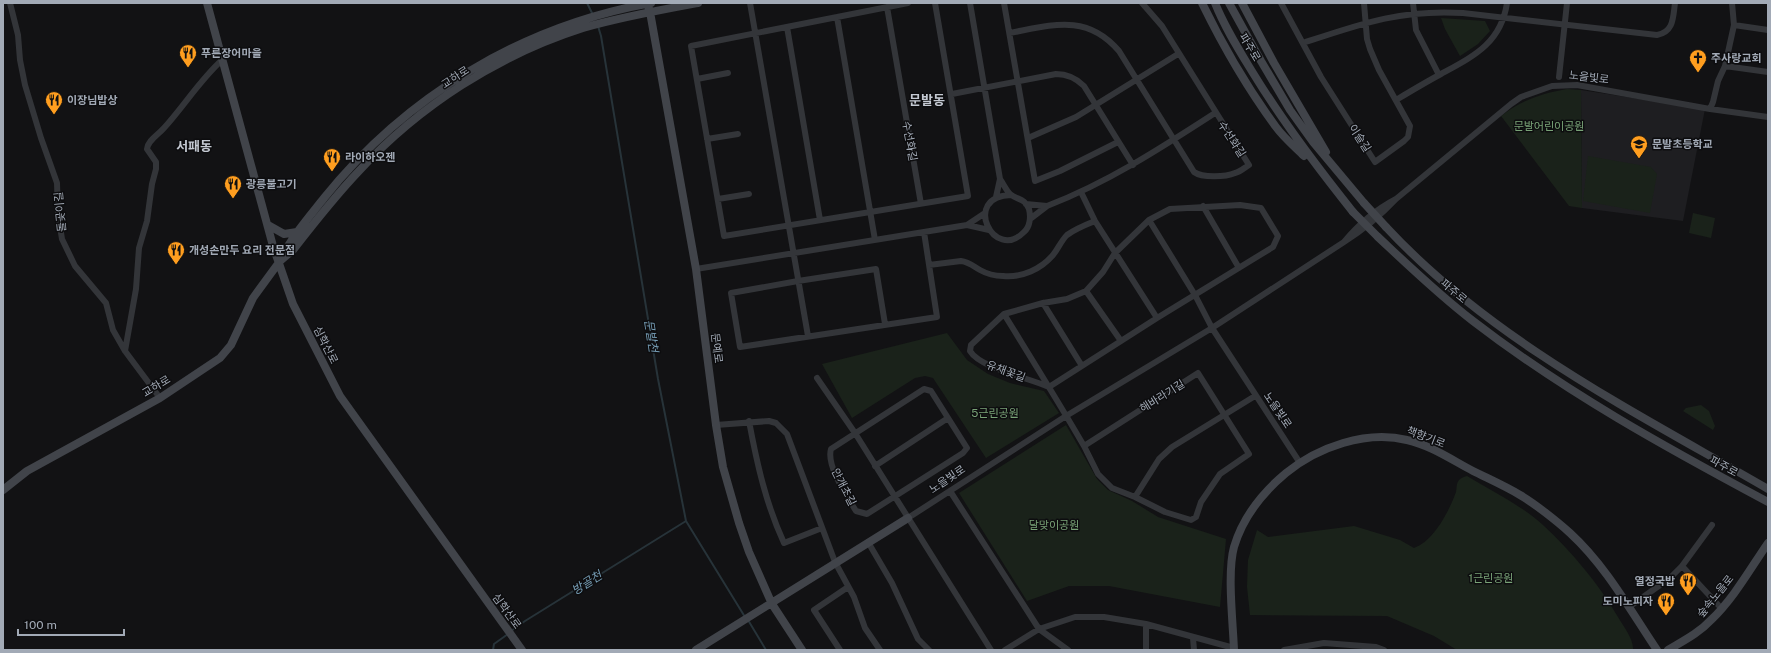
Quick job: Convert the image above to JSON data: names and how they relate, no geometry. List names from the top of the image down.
{
  "streets": {
    "street": [
      "파주로",
      "교하로",
      "노을빛로",
      "이슬길",
      "수선화길",
      "돌곶이길",
      "심학산로",
      "문예로",
      "유채꽃길",
      "해바라기길",
      "책향기로",
      "안개초길",
      "숲속노을로"
    ]
  },
  "crossings": [
    ["교하로", "돌곶이길"],
    ["교하로", "심학산로"],
    ["교하로", "문예로"],
    ["노을빛로", "문예로"],
    ["노을빛로", "유채꽃길"],
    ["노을빛로", "해바라기길"],
    ["노을빛로", "책향기로"],
    ["유채꽃길", "해바라기길"]
  ],
  "districts": ["문발동", "서패동"],
  "water": ["문발천", "방골천"],
  "parks": [
    "문발어린이공원",
    "5근린공원",
    "달맞이공원",
    "1근린공원"
  ],
  "places": {
    "restaurant": [
      "푸른장어마을",
      "이장님밥상",
      "라이하오젠",
      "광릉불고기",
      "개성손만두 요리 전문점",
      "열정국밥",
      "도미노피자"
    ],
    "church": ["주사랑교회"],
    "school or university": ["문발초등학교"]
  },
  "scale_bar": "100 m"
}
